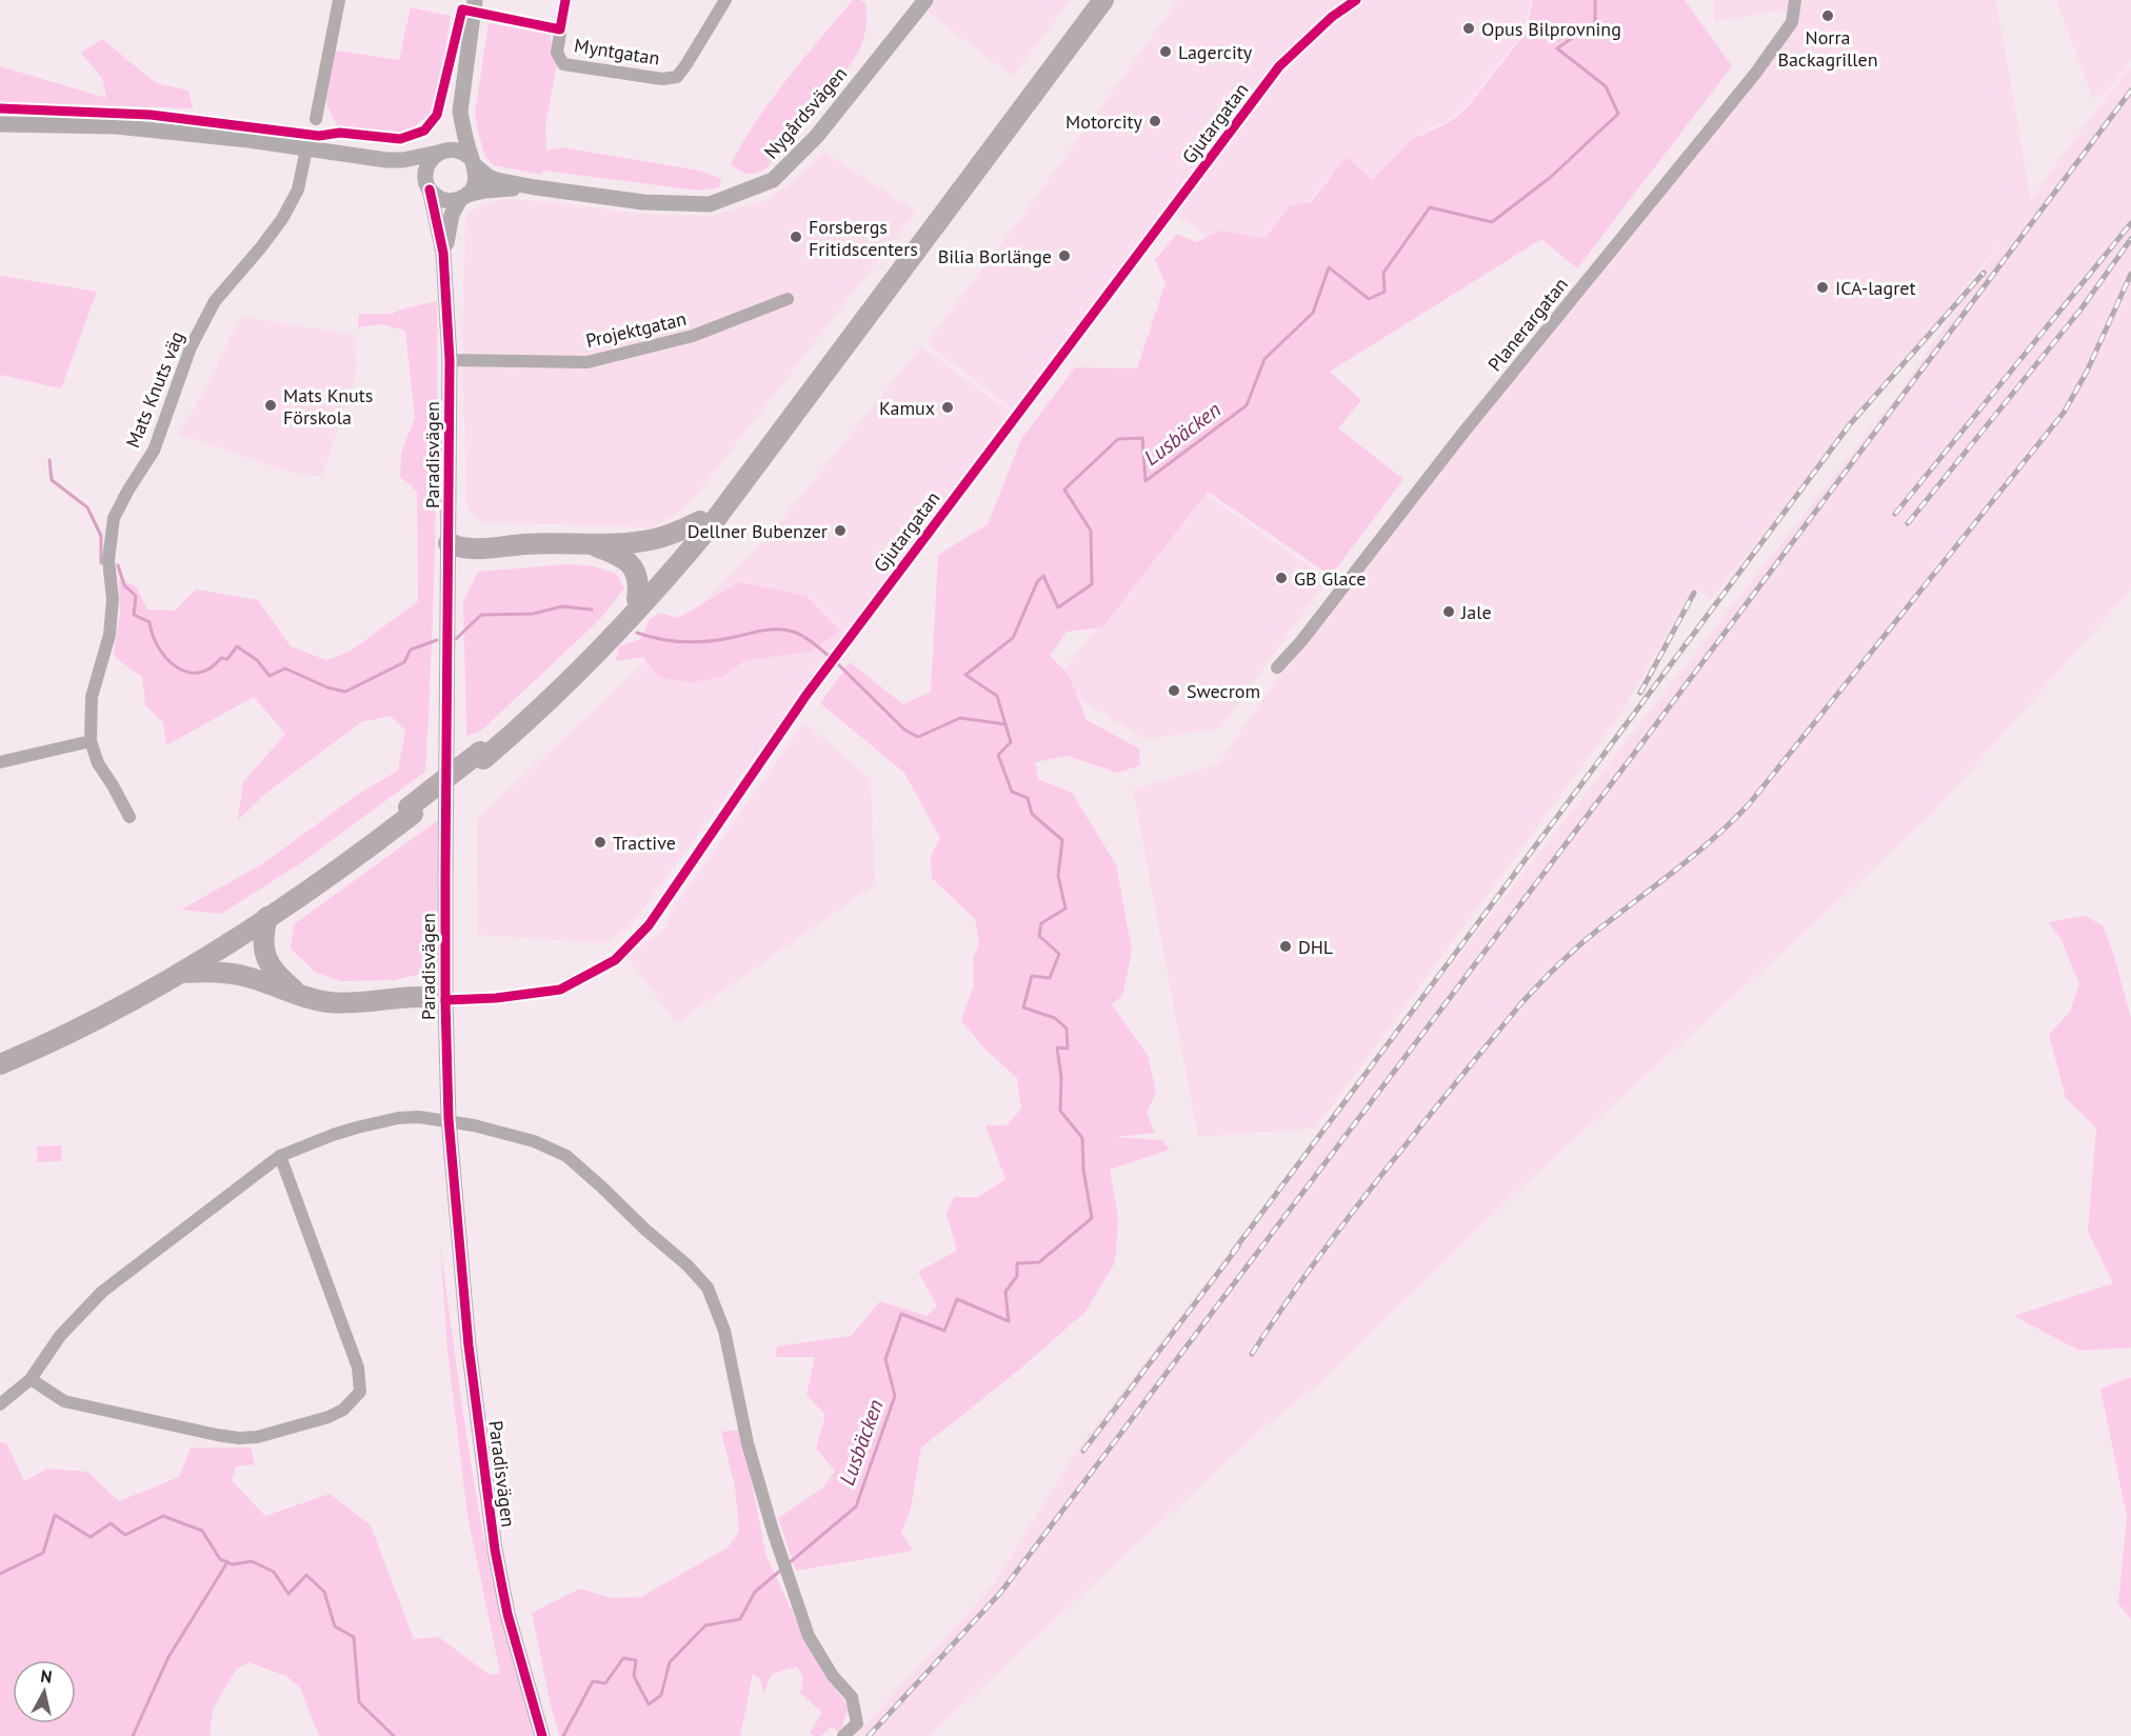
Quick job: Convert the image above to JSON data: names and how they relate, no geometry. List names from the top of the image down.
{
  "streets": {
    "street": [
      "Myntgatan",
      "Nygårdsvägen",
      "Gjutargatan",
      "Planerargatan",
      "Projektgatan",
      "Mats Knuts väg",
      "Paradisvägen"
    ]
  },
  "crossings": [
    ["Nygårdsvägen", "Paradisvägen"],
    ["Gjutargatan", "Paradisvägen"],
    ["Projektgatan", "Paradisvägen"]
  ],
  "water": ["Lusbäcken"],
  "places": [
    "Norra Backagrillen",
    "Opus Bilprovning",
    "Lagercity",
    "Motorcity",
    "Forsbergs Fritidscenters",
    "Bilia Borlänge",
    "ICA-lagret",
    "Mats Knuts Förskola",
    "Kamux",
    "Dellner Bubenzer",
    "GB Glace",
    "Jale",
    "Swecrom",
    "Tractive",
    "DHL"
  ],
  "north": "top"
}
